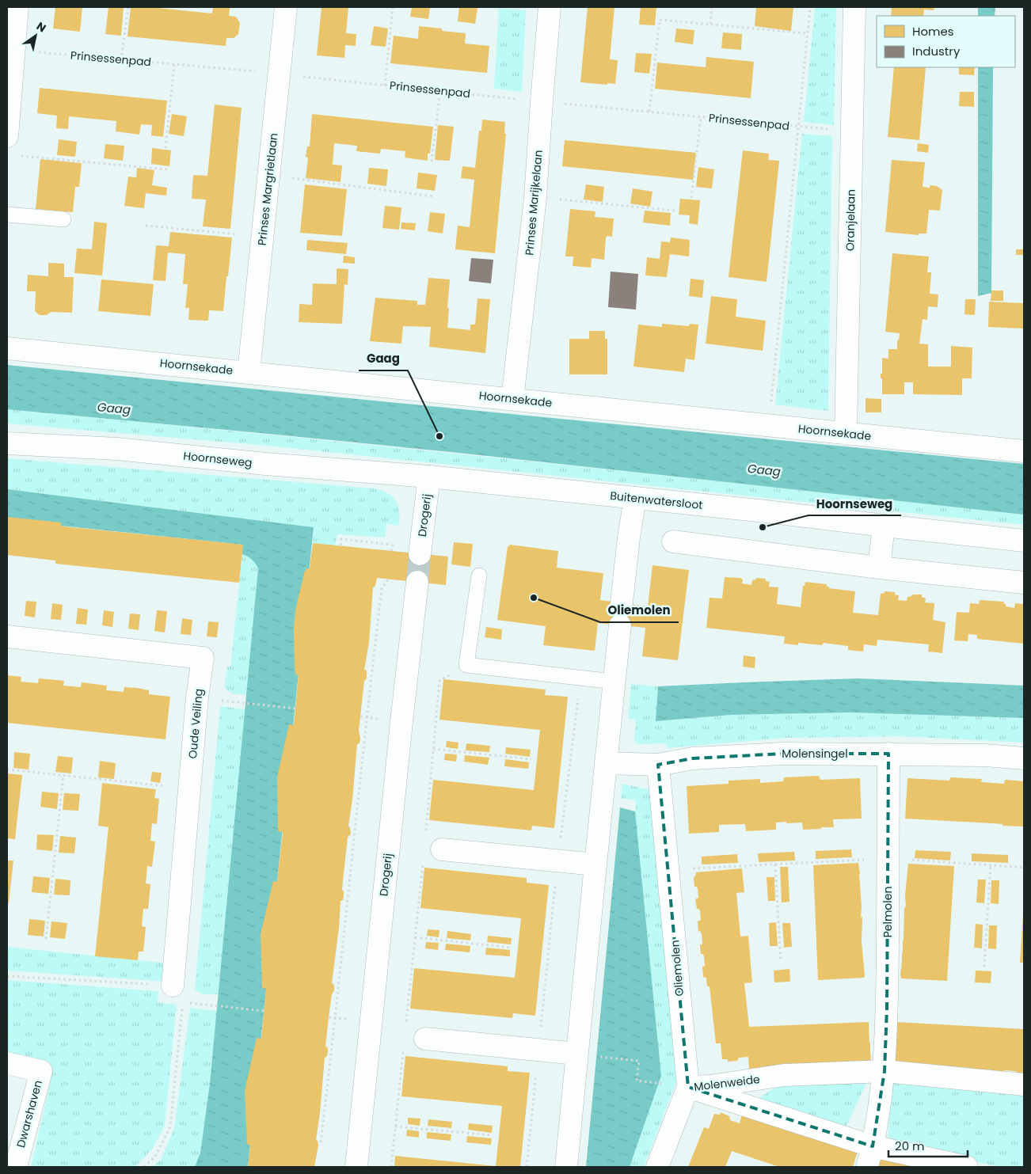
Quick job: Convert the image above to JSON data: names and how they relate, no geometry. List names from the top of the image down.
{
  "streets": {
    "street": [
      "Prinses Margrietlaan",
      "Prinses Marijkelaan",
      "Oranjelaan",
      "Hoornsekade",
      "Hoornseweg",
      "Buitenwatersloot",
      "Drogerij",
      "Oude Veiling",
      "Molensingel",
      "Pelmolen",
      "Oliemolen",
      "Molenweide",
      "Dwarshaven"
    ],
    "path": ["Prinsessenpad"]
  },
  "crossings": [
    ["Prinsessenpad", "Prinses Margrietlaan"],
    ["Prinsessenpad", "Prinses Marijkelaan"],
    ["Prinsessenpad", "Oranjelaan"],
    ["Prinses Margrietlaan", "Hoornsekade"],
    ["Prinses Marijkelaan", "Hoornsekade"],
    ["Oranjelaan", "Hoornsekade"],
    ["Hoornseweg", "Buitenwatersloot"],
    ["Hoornseweg", "Drogerij"],
    ["Buitenwatersloot", "Drogerij"],
    ["Molensingel", "Pelmolen"],
    ["Molensingel", "Oliemolen"],
    ["Pelmolen", "Molenweide"],
    ["Oliemolen", "Molenweide"]
  ],
  "water": ["Gaag"],
  "places": ["Gaag", "Hoornseweg", "Oliemolen"],
  "legend": ["Homes", "Industry"],
  "scale_bar": "20 m",
  "north": "top right"
}
